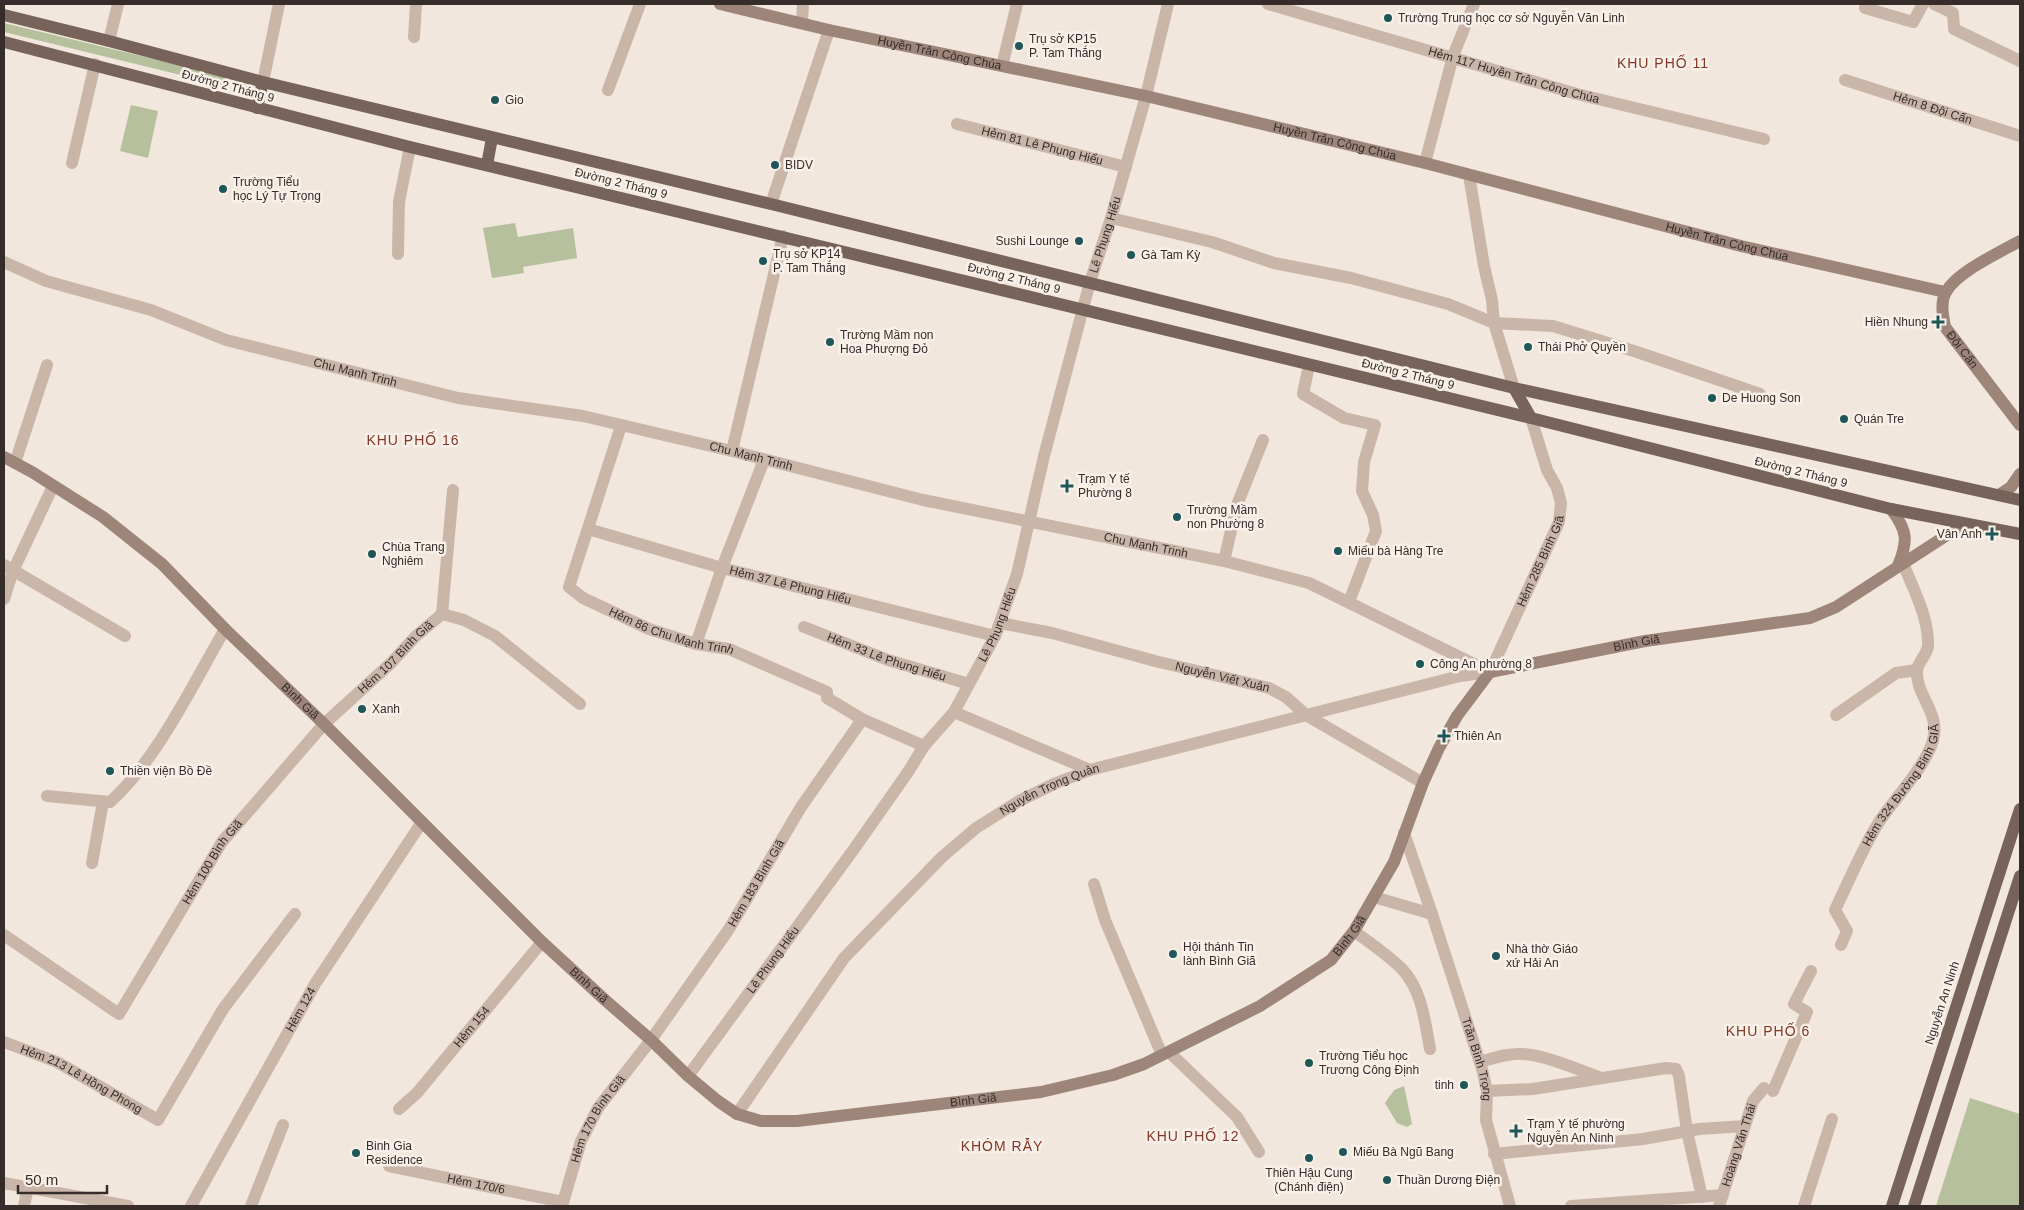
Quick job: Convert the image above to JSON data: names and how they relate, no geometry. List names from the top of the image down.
{
  "streets": {
    "main road": ["Đường 2 Tháng 9", "Nguyễn An Ninh"],
    "street": [
      "Huyền Trân Công Chúa",
      "Hẻm 117 Huyền Trân Công Chúa",
      "Hẻm 8 Đội Cấn",
      "Hẻm 81 Lê Phụng Hiểu",
      "Lê Phụng Hiểu",
      "Đội Cấn",
      "Chu Mạnh Trinh",
      "Hẻm 285 Bình Giã",
      "Hẻm 37 Lê Phụng Hiểu",
      "Hẻm 86 Chu Mạnh Trinh",
      "Bình Giã",
      "Hẻm 33 Lê Phụng Hiểu",
      "Hẻm 107 Bình Giã",
      "Nguyễn Viết Xuân",
      "Hẻm 324 Đường Binh GIÃ",
      "Nguyễn Trọng Quản",
      "Hẻm 100 Bình Giã",
      "Hẻm 183 Bình Giã",
      "Hẻm 124",
      "Hẻm 154",
      "Trần Bình Trọng",
      "Hẻm 213 Lê Hồng Phong",
      "Hẻm 170 Bình Giã",
      "Hoàng Văn Thái",
      "Hẻm 170/6"
    ]
  },
  "crossings": [
    ["Huyền Trân Công Chúa", "Lê Phụng Hiểu"],
    ["Huyền Trân Công Chúa", "Đội Cấn"],
    ["Đường 2 Tháng 9", "Lê Phụng Hiểu"],
    ["Đường 2 Tháng 9", "Hẻm 285 Bình Giã"],
    ["Đường 2 Tháng 9", "Bình Giã"],
    ["Hẻm 81 Lê Phụng Hiểu", "Lê Phụng Hiểu"],
    ["Lê Phụng Hiểu", "Chu Mạnh Trinh"],
    ["Lê Phụng Hiểu", "Hẻm 37 Lê Phụng Hiểu"],
    ["Lê Phụng Hiểu", "Hẻm 86 Chu Mạnh Trinh"],
    ["Lê Phụng Hiểu", "Bình Giã"],
    ["Lê Phụng Hiểu", "Hẻm 33 Lê Phụng Hiểu"],
    ["Lê Phụng Hiểu", "Nguyễn Viết Xuân"],
    ["Chu Mạnh Trinh", "Hẻm 285 Bình Giã"],
    ["Chu Mạnh Trinh", "Hẻm 86 Chu Mạnh Trinh"],
    ["Chu Mạnh Trinh", "Bình Giã"],
    ["Chu Mạnh Trinh", "Nguyễn Trọng Quản"],
    ["Hẻm 285 Bình Giã", "Bình Giã"],
    ["Hẻm 285 Bình Giã", "Nguyễn Trọng Quản"],
    ["Hẻm 37 Lê Phụng Hiểu", "Hẻm 86 Chu Mạnh Trinh"],
    ["Bình Giã", "Hẻm 107 Bình Giã"],
    ["Bình Giã", "Nguyễn Viết Xuân"],
    ["Bình Giã", "Nguyễn Trọng Quản"],
    ["Bình Giã", "Hẻm 100 Bình Giã"],
    ["Bình Giã", "Hẻm 183 Bình Giã"],
    ["Bình Giã", "Hẻm 124"],
    ["Bình Giã", "Hẻm 154"],
    ["Bình Giã", "Trần Bình Trọng"],
    ["Bình Giã", "Hẻm 170 Bình Giã"],
    ["Hẻm 107 Bình Giã", "Hẻm 100 Bình Giã"],
    ["Nguyễn Viết Xuân", "Nguyễn Trọng Quản"],
    ["Hẻm 183 Bình Giã", "Hẻm 170 Bình Giã"],
    ["Hẻm 170 Bình Giã", "Hẻm 170/6"]
  ],
  "districts": [
    "KHU PHỐ 11",
    "KHU PHỐ 16",
    "KHU PHỐ 6",
    "KHU PHỐ 12",
    "KHÓM RẪY"
  ],
  "places": {
    "other": [
      "Trường Trung học cơ sở Nguyễn Văn Linh",
      "Trụ sở KP15 P. Tam Thắng",
      "Gio",
      "BIDV",
      "Trường Tiểu học Lý Tự Trọng",
      "Sushi Lounge",
      "Gà Tam Kỳ",
      "Trụ sở KP14 P. Tam Thắng",
      "Trường Mầm non Hoa Phượng Đỏ",
      "Thái Phở Quyền",
      "De Huong Son",
      "Quán Tre",
      "Trường Mầm non Phường 8",
      "Miếu bà Hàng Tre",
      "Chùa Trang Nghiêm",
      "Công An phường 8",
      "Xanh",
      "Thiền viện Bồ Đề",
      "Hội thánh Tin lành Bình Giã",
      "Nhà thờ Giáo xứ Hải An",
      "Trường Tiểu học Trương Công Định",
      "tinh",
      "Miếu Bà Ngũ Bang",
      "Binh Gia Residence",
      "Thiên Hậu Cung (Chánh điện)",
      "Thuần Dương Điện"
    ],
    "health": [
      "Hiền Nhung",
      "Trạm Y tế Phường 8",
      "Vân Anh",
      "Thiên An",
      "Trạm Y tế phường Nguyễn An Ninh"
    ]
  },
  "scale_bar": "50 m"
}
